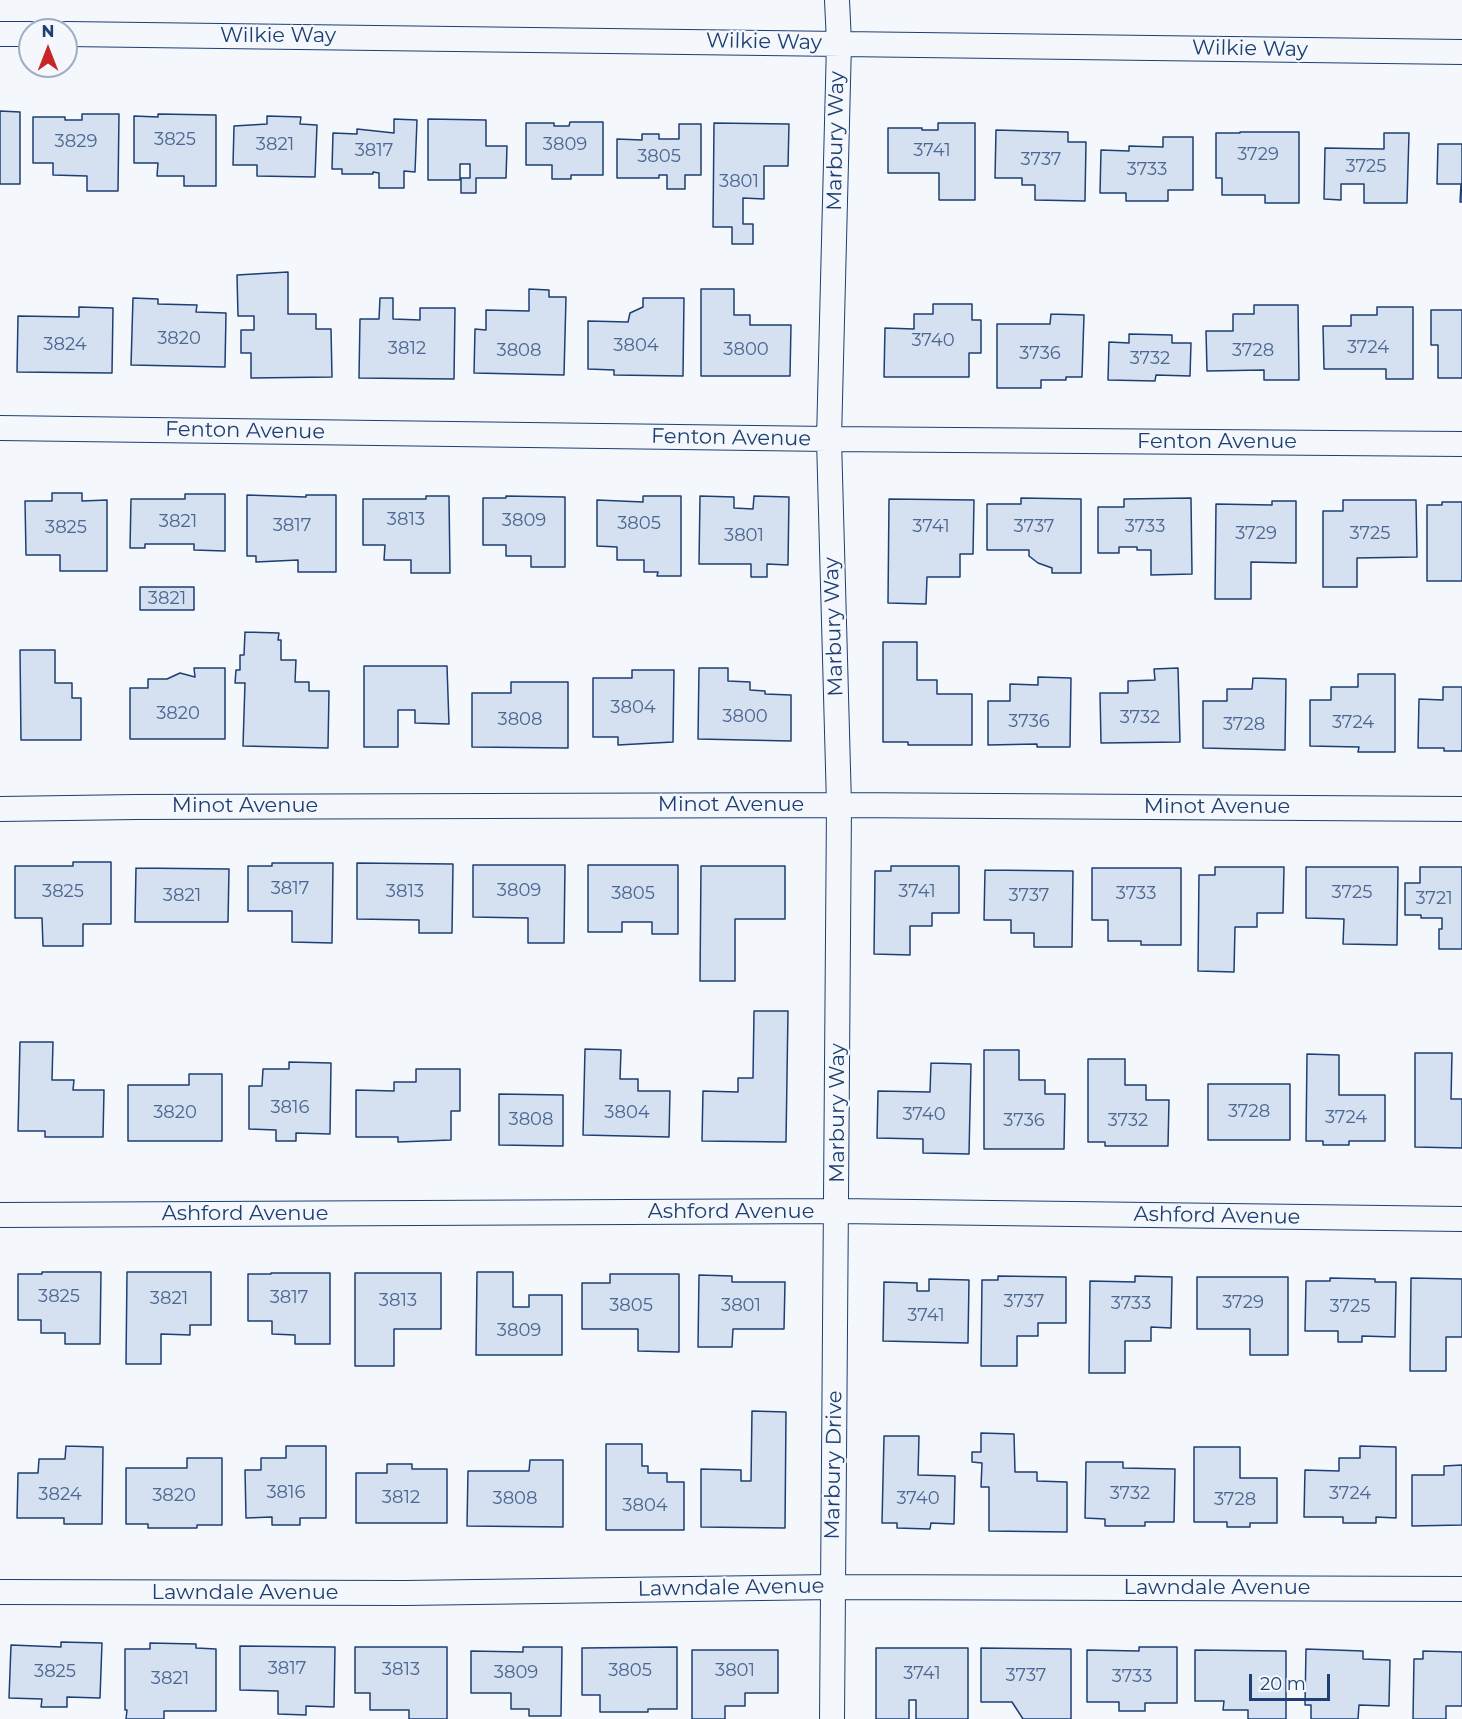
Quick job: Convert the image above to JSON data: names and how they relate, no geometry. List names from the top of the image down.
{
  "streets": {
    "street": [
      "Wilkie Way",
      "Marbury Way",
      "Fenton Avenue",
      "Minot Avenue",
      "Ashford Avenue",
      "Marbury Drive",
      "Lawndale Avenue"
    ]
  },
  "crossings": [
    ["Wilkie Way", "Marbury Way"],
    ["Marbury Way", "Fenton Avenue"],
    ["Marbury Way", "Minot Avenue"],
    ["Marbury Way", "Ashford Avenue"],
    ["Marbury Way", "Marbury Drive"],
    ["Ashford Avenue", "Marbury Drive"],
    ["Marbury Drive", "Lawndale Avenue"]
  ],
  "house_numbers": [
    "3825",
    "3829",
    "3821",
    "3809",
    "3817",
    "3741",
    "3729",
    "3805",
    "3737",
    "3725",
    "3733",
    "3801",
    "3820",
    "3740",
    "3824",
    "3804",
    "3724",
    "3812",
    "3800",
    "3808",
    "3728",
    "3736",
    "3732",
    "3813",
    "3809",
    "3821",
    "3805",
    "3817",
    "3741",
    "3737",
    "3733",
    "3825",
    "3729",
    "3725",
    "3801",
    "3821",
    "3804",
    "3820",
    "3800",
    "3732",
    "3808",
    "3736",
    "3724",
    "3728",
    "3817",
    "3809",
    "3825",
    "3813",
    "3741",
    "3725",
    "3805",
    "3733",
    "3821",
    "3737",
    "3721",
    "3816",
    "3728",
    "3820",
    "3804",
    "3740",
    "3724",
    "3808",
    "3736",
    "3732",
    "3825",
    "3817",
    "3821",
    "3813",
    "3737",
    "3729",
    "3733",
    "3805",
    "3801",
    "3725",
    "3741",
    "3809",
    "3816",
    "3732",
    "3724",
    "3824",
    "3820",
    "3812",
    "3808",
    "3740",
    "3728",
    "3804",
    "3817",
    "3813",
    "3805",
    "3801",
    "3825",
    "3809",
    "3741",
    "3737",
    "3733",
    "3821"
  ],
  "scale_bar": "20 m",
  "north": "top"
}
